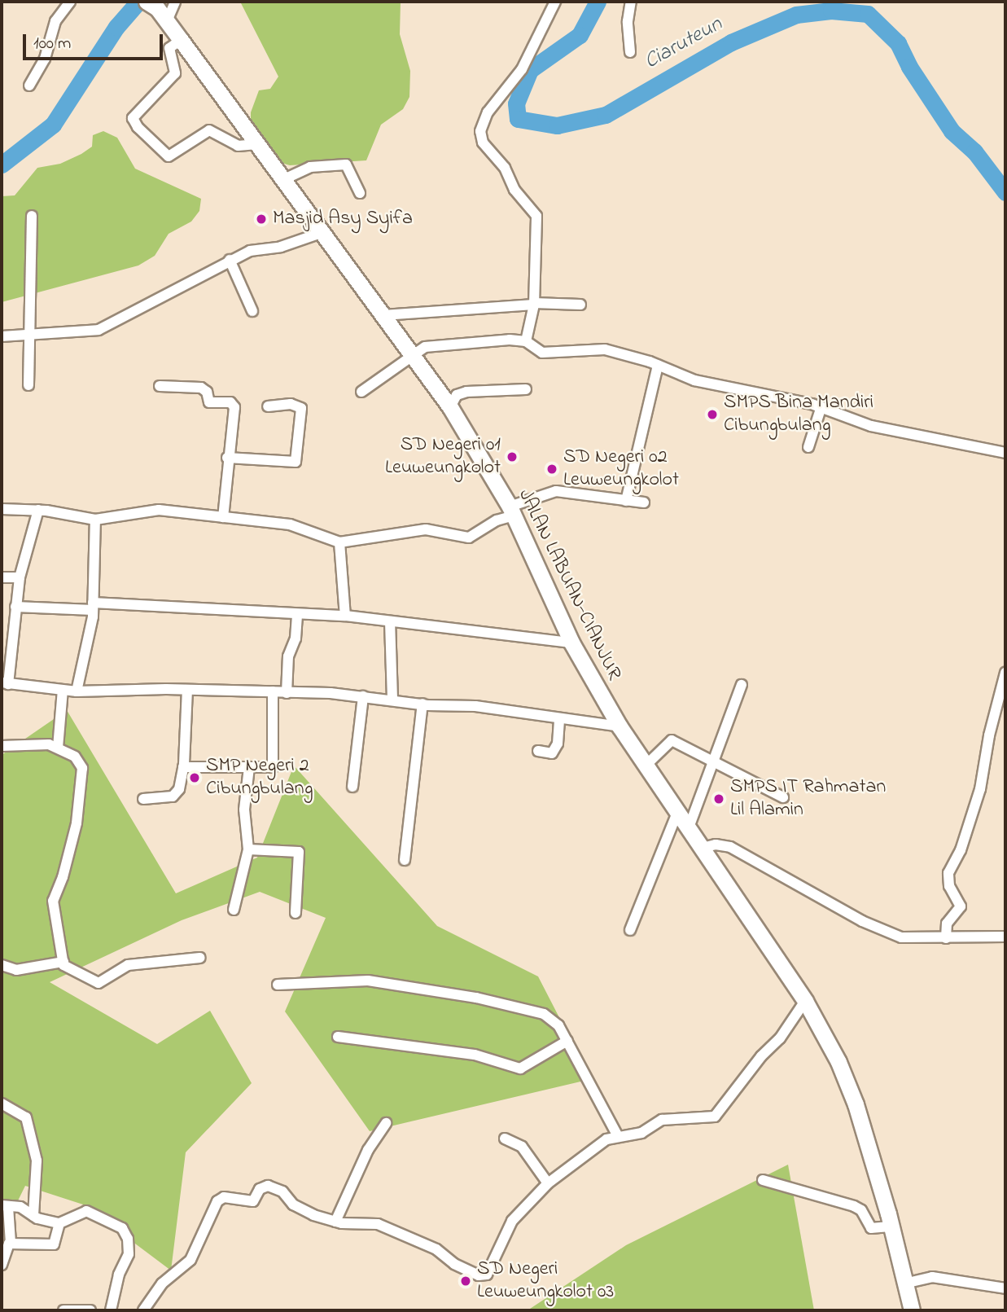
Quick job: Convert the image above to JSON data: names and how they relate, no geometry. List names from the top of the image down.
{
  "streets": {
    "highway": ["JALAN LABUAN-CIANJUR"]
  },
  "water": ["Ciaruteun"],
  "places": [
    "Masjid Asy Syifa",
    "SMPS Bina Mandiri Cibungbulang",
    "SD Negeri 01 Leuweungkolot",
    "SD Negeri 02 Leuweungkolot",
    "SMP Negeri 2 Cibungbulang",
    "SMPS IT Rahmatan Lil Alamin",
    "SD Negeri Leuweungkolot 03"
  ],
  "scale_bar": "100 m"
}
